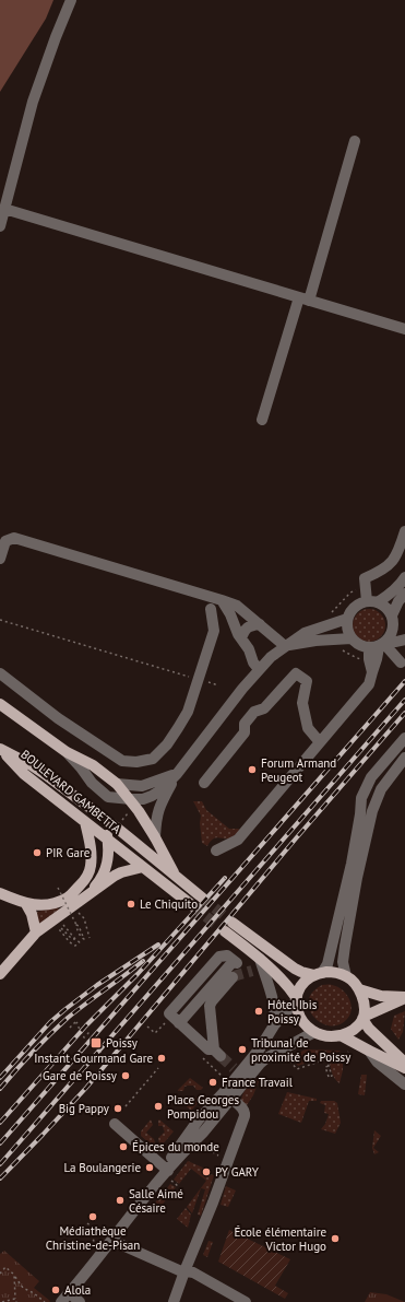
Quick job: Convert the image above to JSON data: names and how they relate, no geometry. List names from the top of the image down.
{
  "streets": {
    "main road": ["BOULEVARD GAMBETTA"]
  },
  "places": {
    "other": [
      "Forum Armand Peugeot",
      "PIR Gare",
      "Le Chiquito",
      "Hôtel Ibis Poissy",
      "Tribunal de proximité de Poissy",
      "Instant Gourmand Gare",
      "Gare de Poissy",
      "France Travail",
      "Place Georges Pompidou",
      "Big Pappy",
      "Épices du monde",
      "La Boulangerie",
      "PY GARY",
      "Salle Aimé Césaire",
      "Médiathèque Christine-de-Pisan",
      "École élémentaire Victor Hugo",
      "Alola"
    ],
    "transit": ["Poissy"]
  }
}
